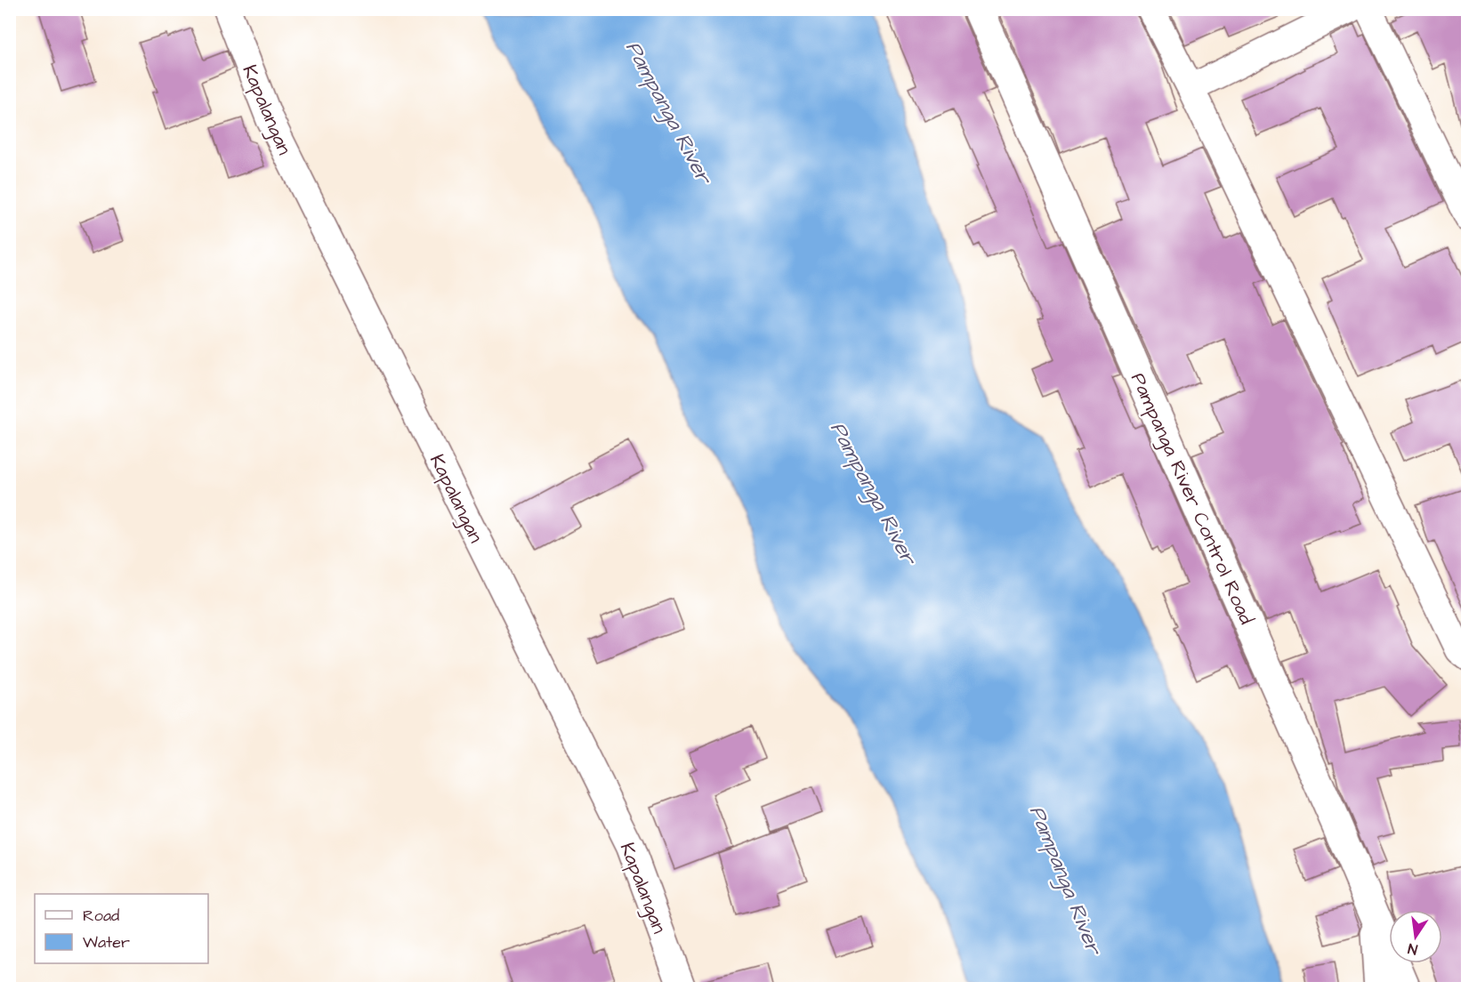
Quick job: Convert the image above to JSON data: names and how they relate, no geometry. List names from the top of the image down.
{
  "streets": {
    "main road": ["Pampanga River Control Road"],
    "street": ["Kapalangan"]
  },
  "water": ["Pampanga River"],
  "legend": ["Road", "Water"],
  "north": "bottom"
}
